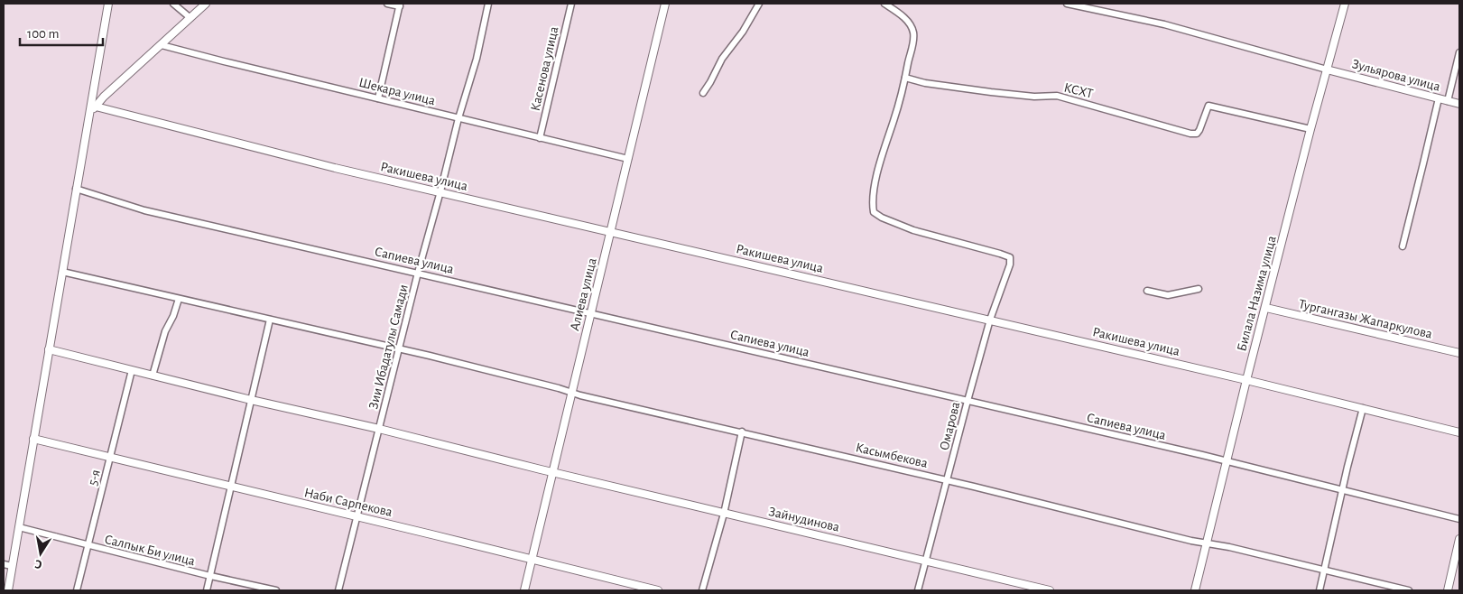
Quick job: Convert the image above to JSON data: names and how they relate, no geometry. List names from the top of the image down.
{
  "streets": {
    "street": [
      "Касенова улица",
      "Зульярова улица",
      "КСХТ",
      "Шекара улица",
      "Ракишева улица",
      "Сапиева улица",
      "Билала Назима улица",
      "Алиева улица",
      "Тургангазы Жапаркулова",
      "Зии Ибадатулы Самади",
      "Омарова",
      "Касымбекова",
      "5-я",
      "Наби Сарпекова",
      "Зайнудинова",
      "Салпык Би улица"
    ]
  },
  "crossings": [
    ["Касенова улица", "Шекара улица"],
    ["Зульярова улица", "Билала Назима улица"],
    ["КСХТ", "Билала Назима улица"],
    ["КСХТ", "Омарова"],
    ["Шекара улица", "Алиева улица"],
    ["Шекара улица", "Зии Ибадатулы Самади"],
    ["Ракишева улица", "Билала Назима улица"],
    ["Ракишева улица", "Алиева улица"],
    ["Ракишева улица", "Зии Ибадатулы Самади"],
    ["Ракишева улица", "Омарова"],
    ["Сапиева улица", "Билала Назима улица"],
    ["Сапиева улица", "Алиева улица"],
    ["Сапиева улица", "Зии Ибадатулы Самади"],
    ["Сапиева улица", "Омарова"],
    ["Билала Назима улица", "Тургангазы Жапаркулова"],
    ["Билала Назима улица", "Касымбекова"],
    ["Алиева улица", "Касымбекова"],
    ["Алиева улица", "Наби Сарпекова"],
    ["Алиева улица", "Зайнудинова"],
    ["Зии Ибадатулы Самади", "Касымбекова"],
    ["Зии Ибадатулы Самади", "Наби Сарпекова"],
    ["Зии Ибадатулы Самади", "Зайнудинова"],
    ["Омарова", "Касымбекова"],
    ["Омарова", "Зайнудинова"],
    ["5-я", "Наби Сарпекова"],
    ["5-я", "Зайнудинова"],
    ["5-я", "Салпык Би улица"]
  ],
  "scale_bar": "100 m",
  "north": "bottom"
}
